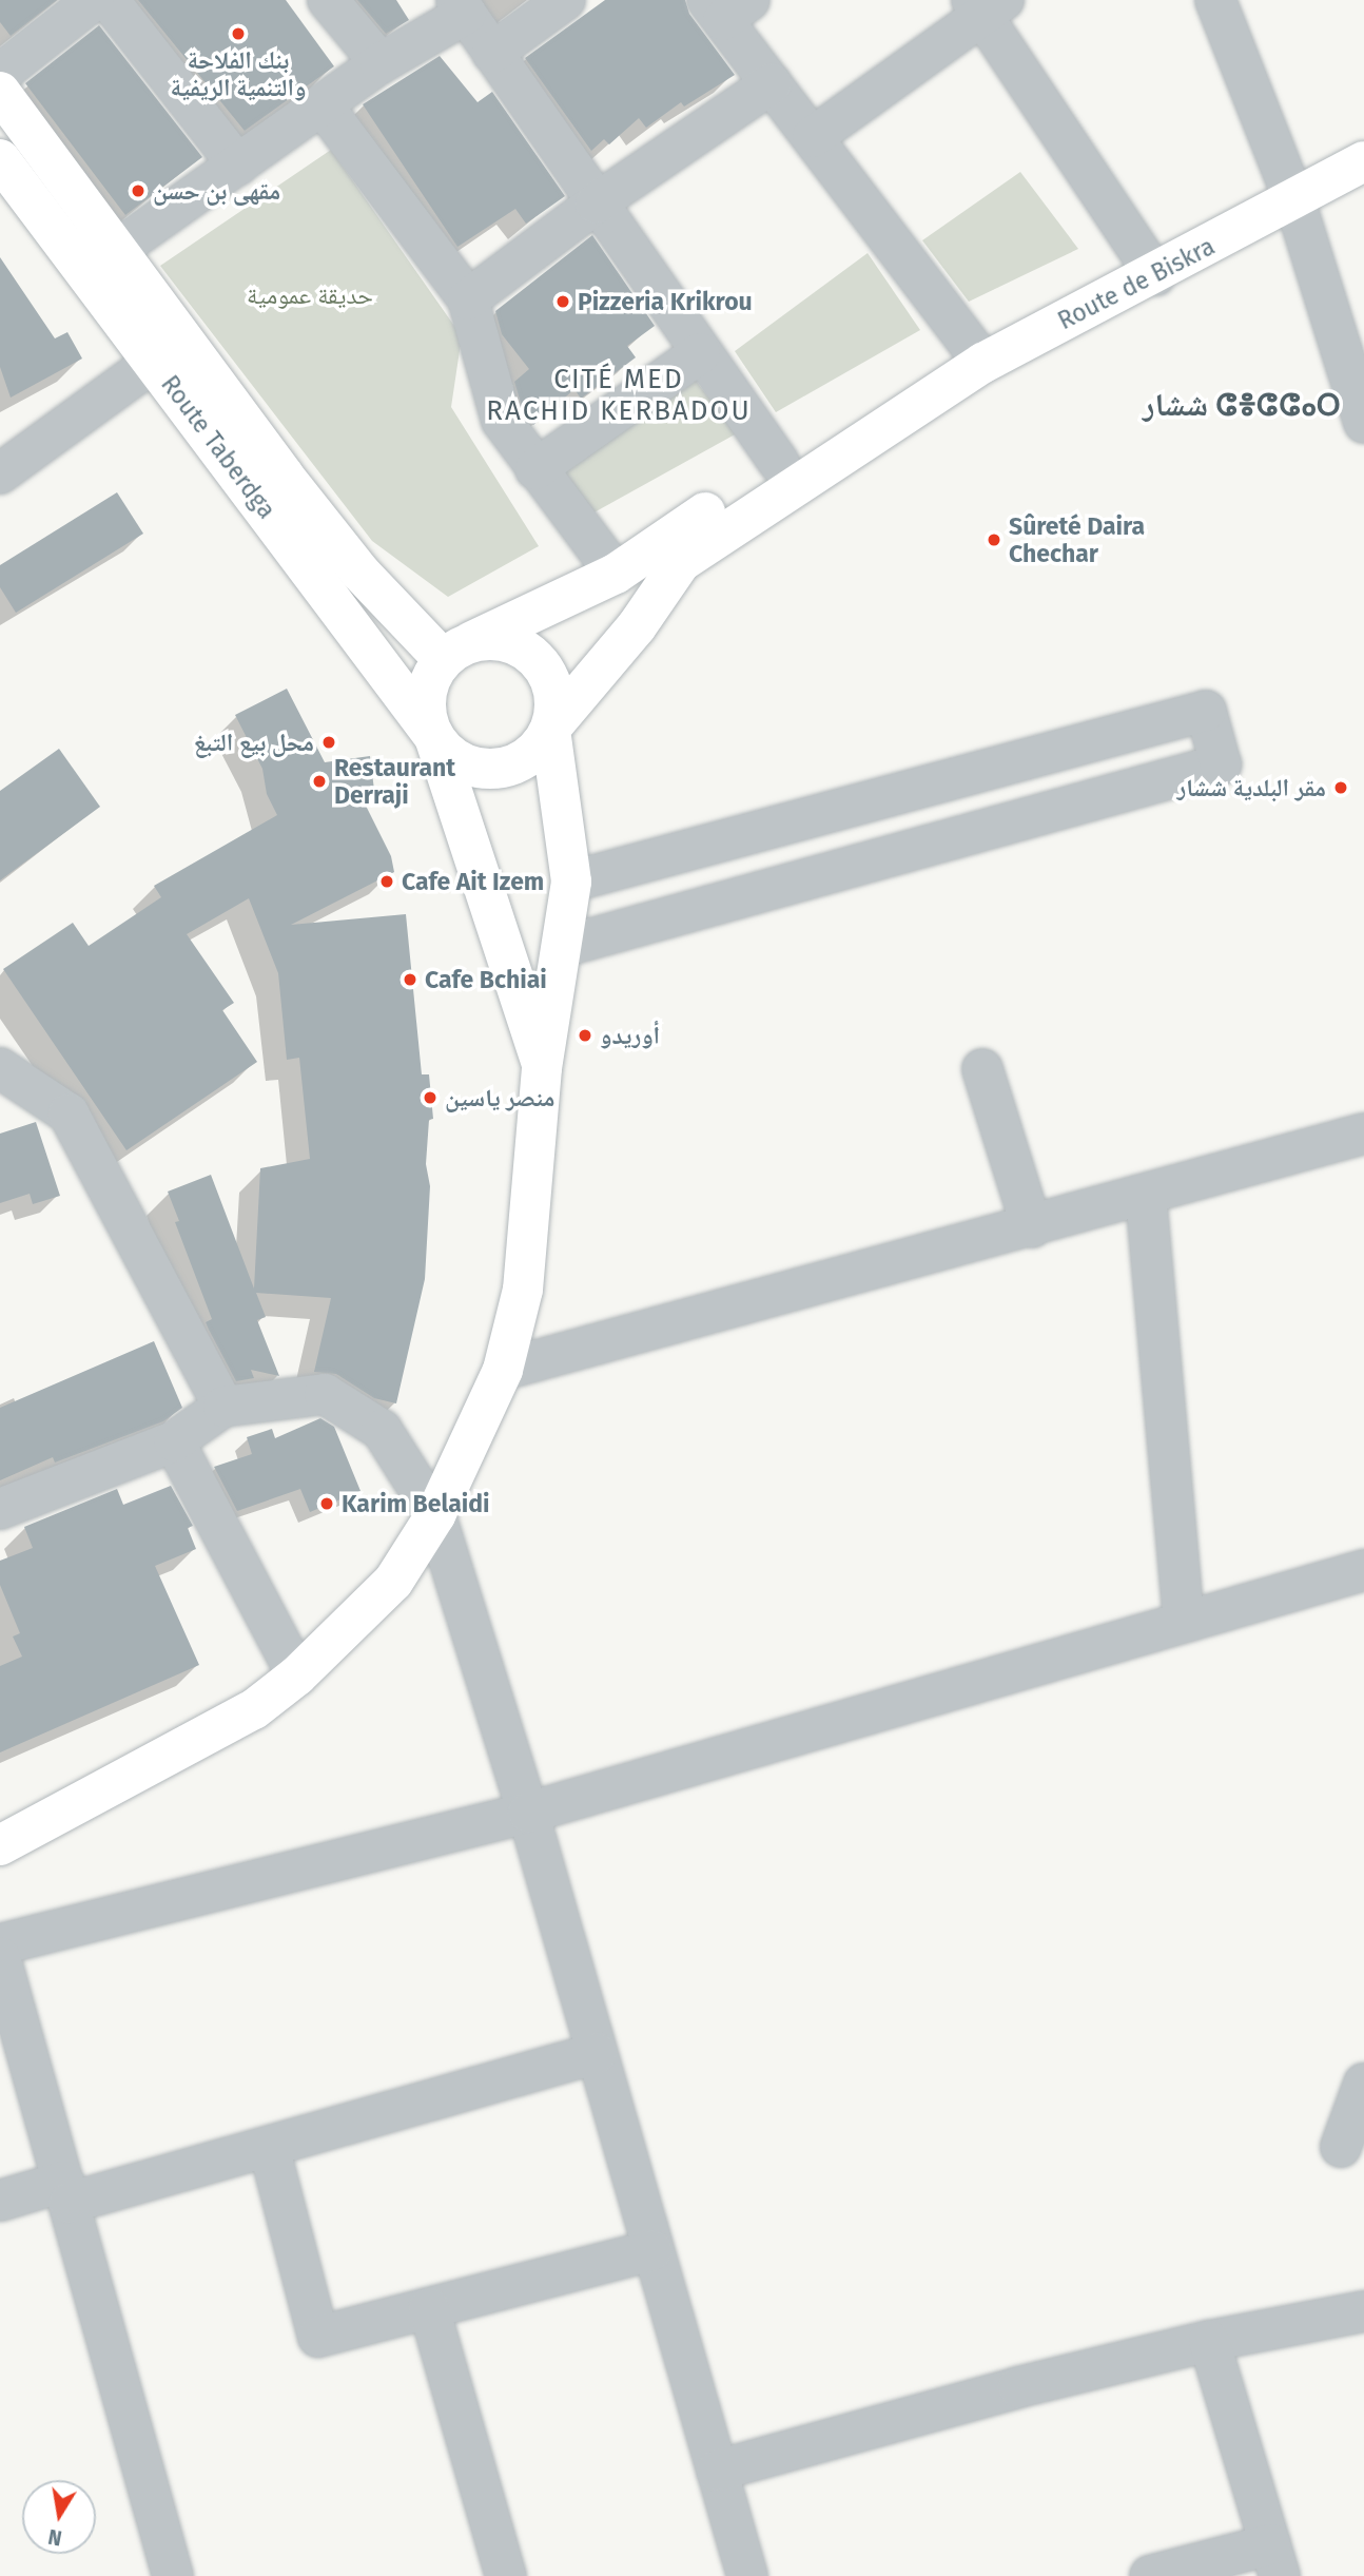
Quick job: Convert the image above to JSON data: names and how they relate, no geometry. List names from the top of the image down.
{
  "streets": {
    "main road": ["Route de Biskra", "Route Taberdga"]
  },
  "districts": ["CITÉ MED RACHID KERBADOU", "ششار ⵛⴻⵛⵛⴰⵔ"],
  "parks": ["حديقة عمومية"],
  "places": [
    "بنك الفلاحة والتنمية الريفية",
    "مقهى بن حسن",
    "Pizzeria Krikrou",
    "Sûreté Daira Chechar",
    "محل بيع التبغ",
    "Restaurant Derraji",
    "مقر البلدية ششار",
    "Cafe Ait Izem",
    "Cafe Bchiai",
    "أوريدو",
    "منصر ياسين",
    "Karim Belaidi"
  ],
  "north": "bottom"
}
